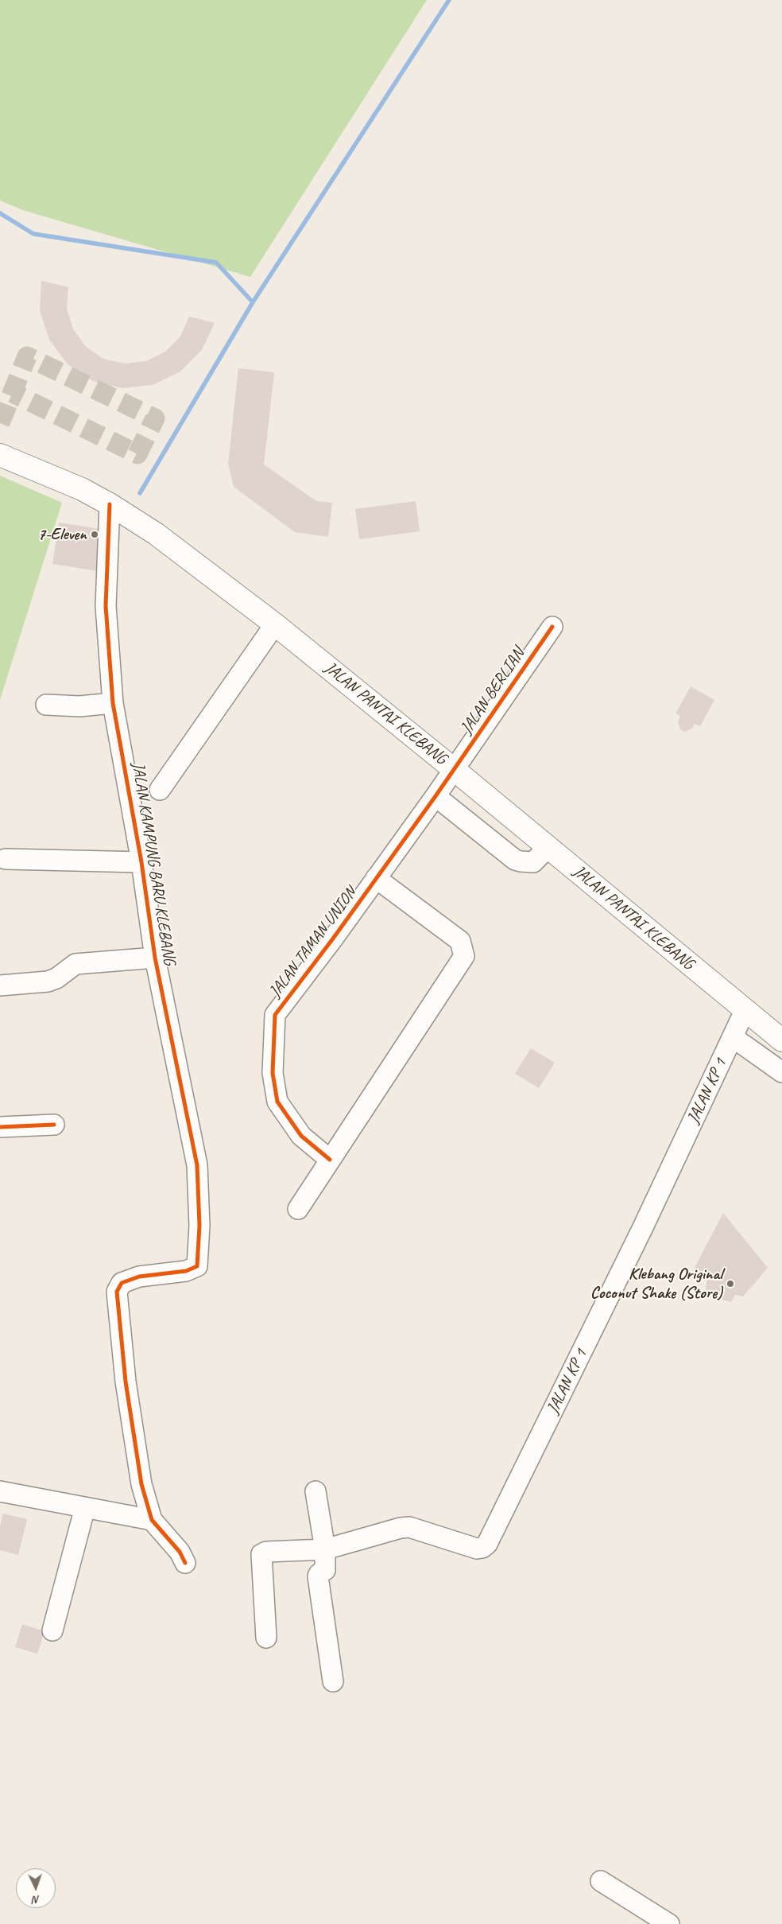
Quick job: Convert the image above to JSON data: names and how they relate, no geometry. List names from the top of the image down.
{
  "streets": {
    "highway": ["JALAN PANTAI KLEBANG"],
    "street": [
      "JALAN BERLIAN",
      "JALAN KAMPUNG BARU KLEBANG",
      "JALAN TAMAN UNION",
      "JALAN KP 1"
    ]
  },
  "crossings": [
    ["JALAN BERLIAN", "JALAN PANTAI KLEBANG"],
    ["JALAN BERLIAN", "JALAN TAMAN UNION"],
    ["JALAN PANTAI KLEBANG", "JALAN KAMPUNG BARU KLEBANG"],
    ["JALAN PANTAI KLEBANG", "JALAN TAMAN UNION"],
    ["JALAN PANTAI KLEBANG", "JALAN KP 1"]
  ],
  "places": ["7-Eleven", "Klebang Original Coconut Shake (Store)"],
  "north": "bottom"
}
